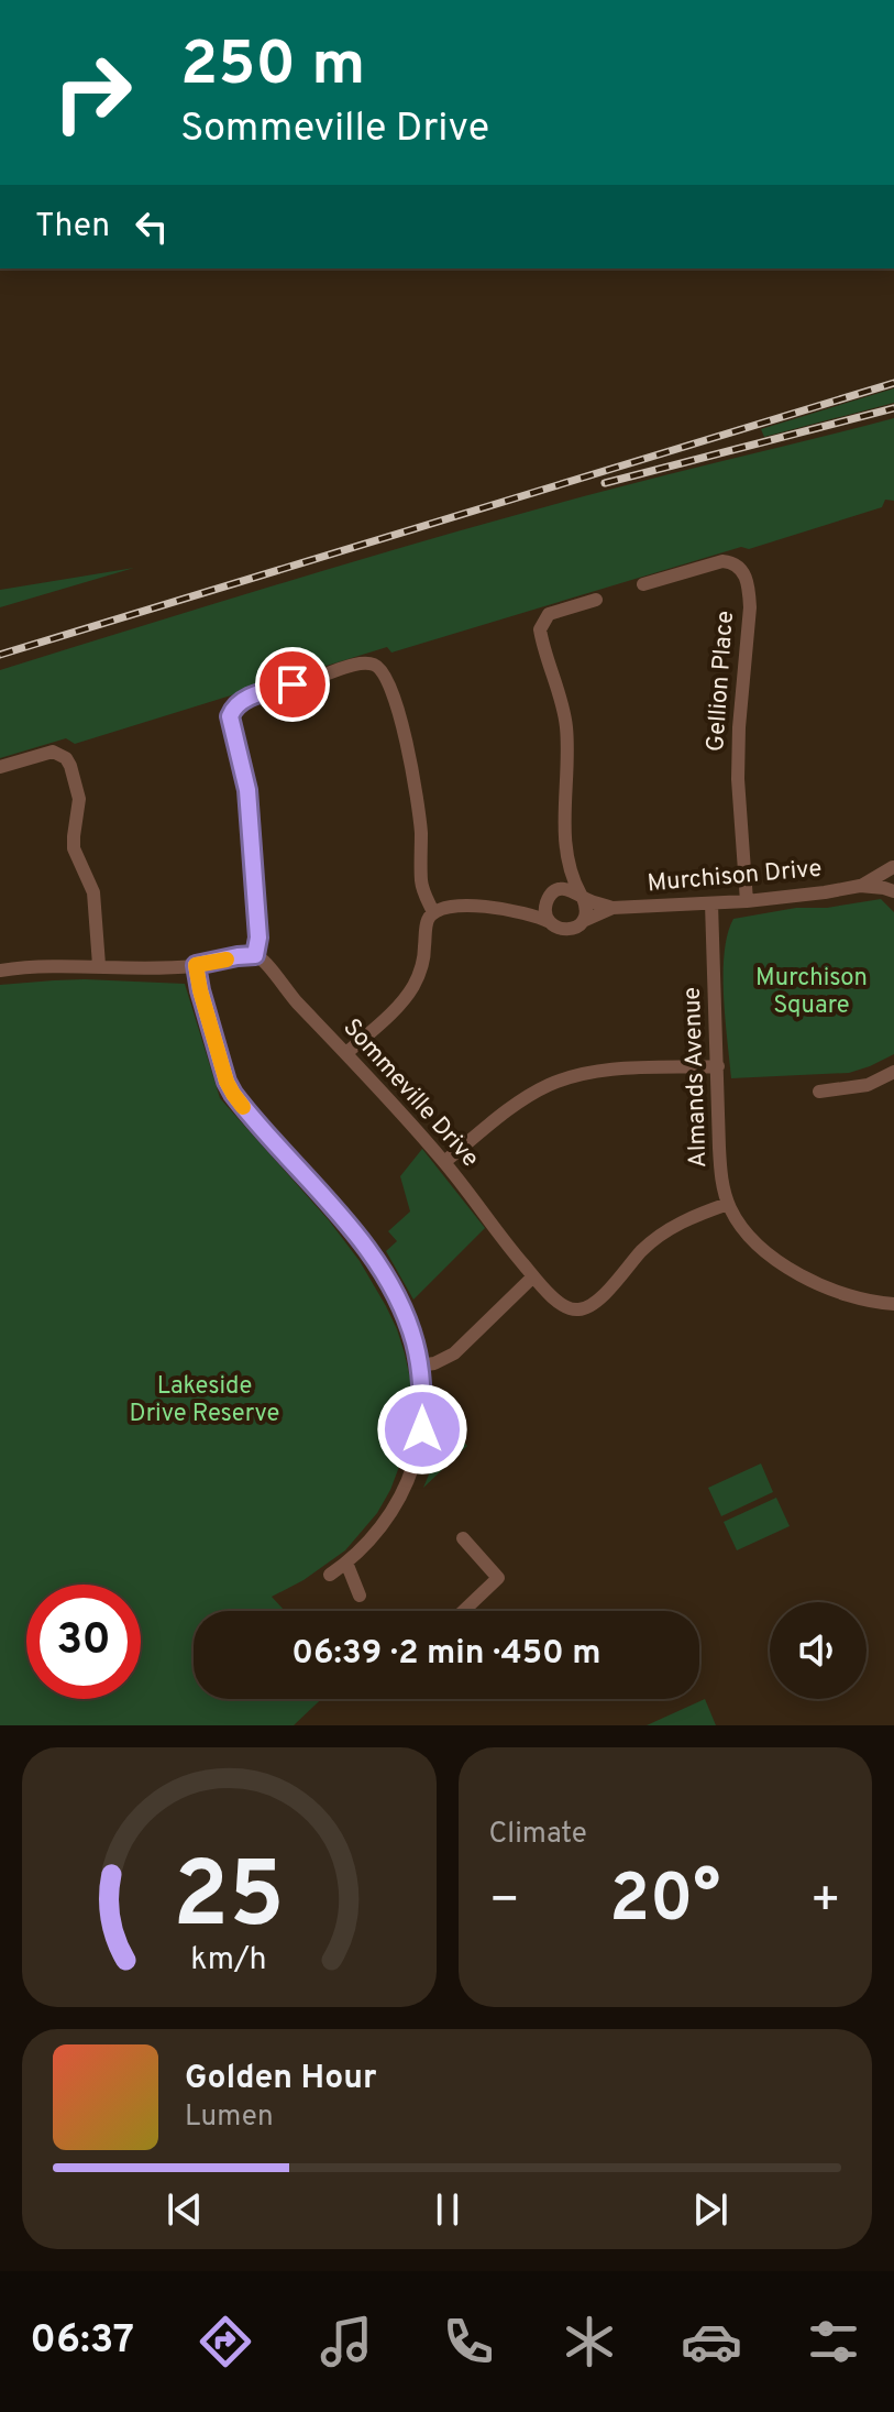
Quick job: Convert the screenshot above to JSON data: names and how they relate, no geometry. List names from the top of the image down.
{
  "streets": {
    "street": [
      "Gellion Place",
      "Murchison Drive",
      "Almands Avenue",
      "Sommeville Drive"
    ]
  },
  "crossings": [
    ["Gellion Place", "Murchison Drive"],
    ["Murchison Drive", "Almands Avenue"],
    ["Almands Avenue", "Sommeville Drive"]
  ],
  "parks": ["Murchison Square", "Lakeside Drive Reserve"],
  "page": {
    "turn": ["250 m", "Sommeville Drive"],
    "then": "Then",
    "limit": "30",
    "trip": "06:39 · 2 min · 450 m",
    "tile": "Climate",
    "heat": ["−", "20°", "+"],
    "song": ["Golden Hour", "Lumen"],
    "tabs": "06:37",
    "gauge": ["25", "km/h"]
  }
}
